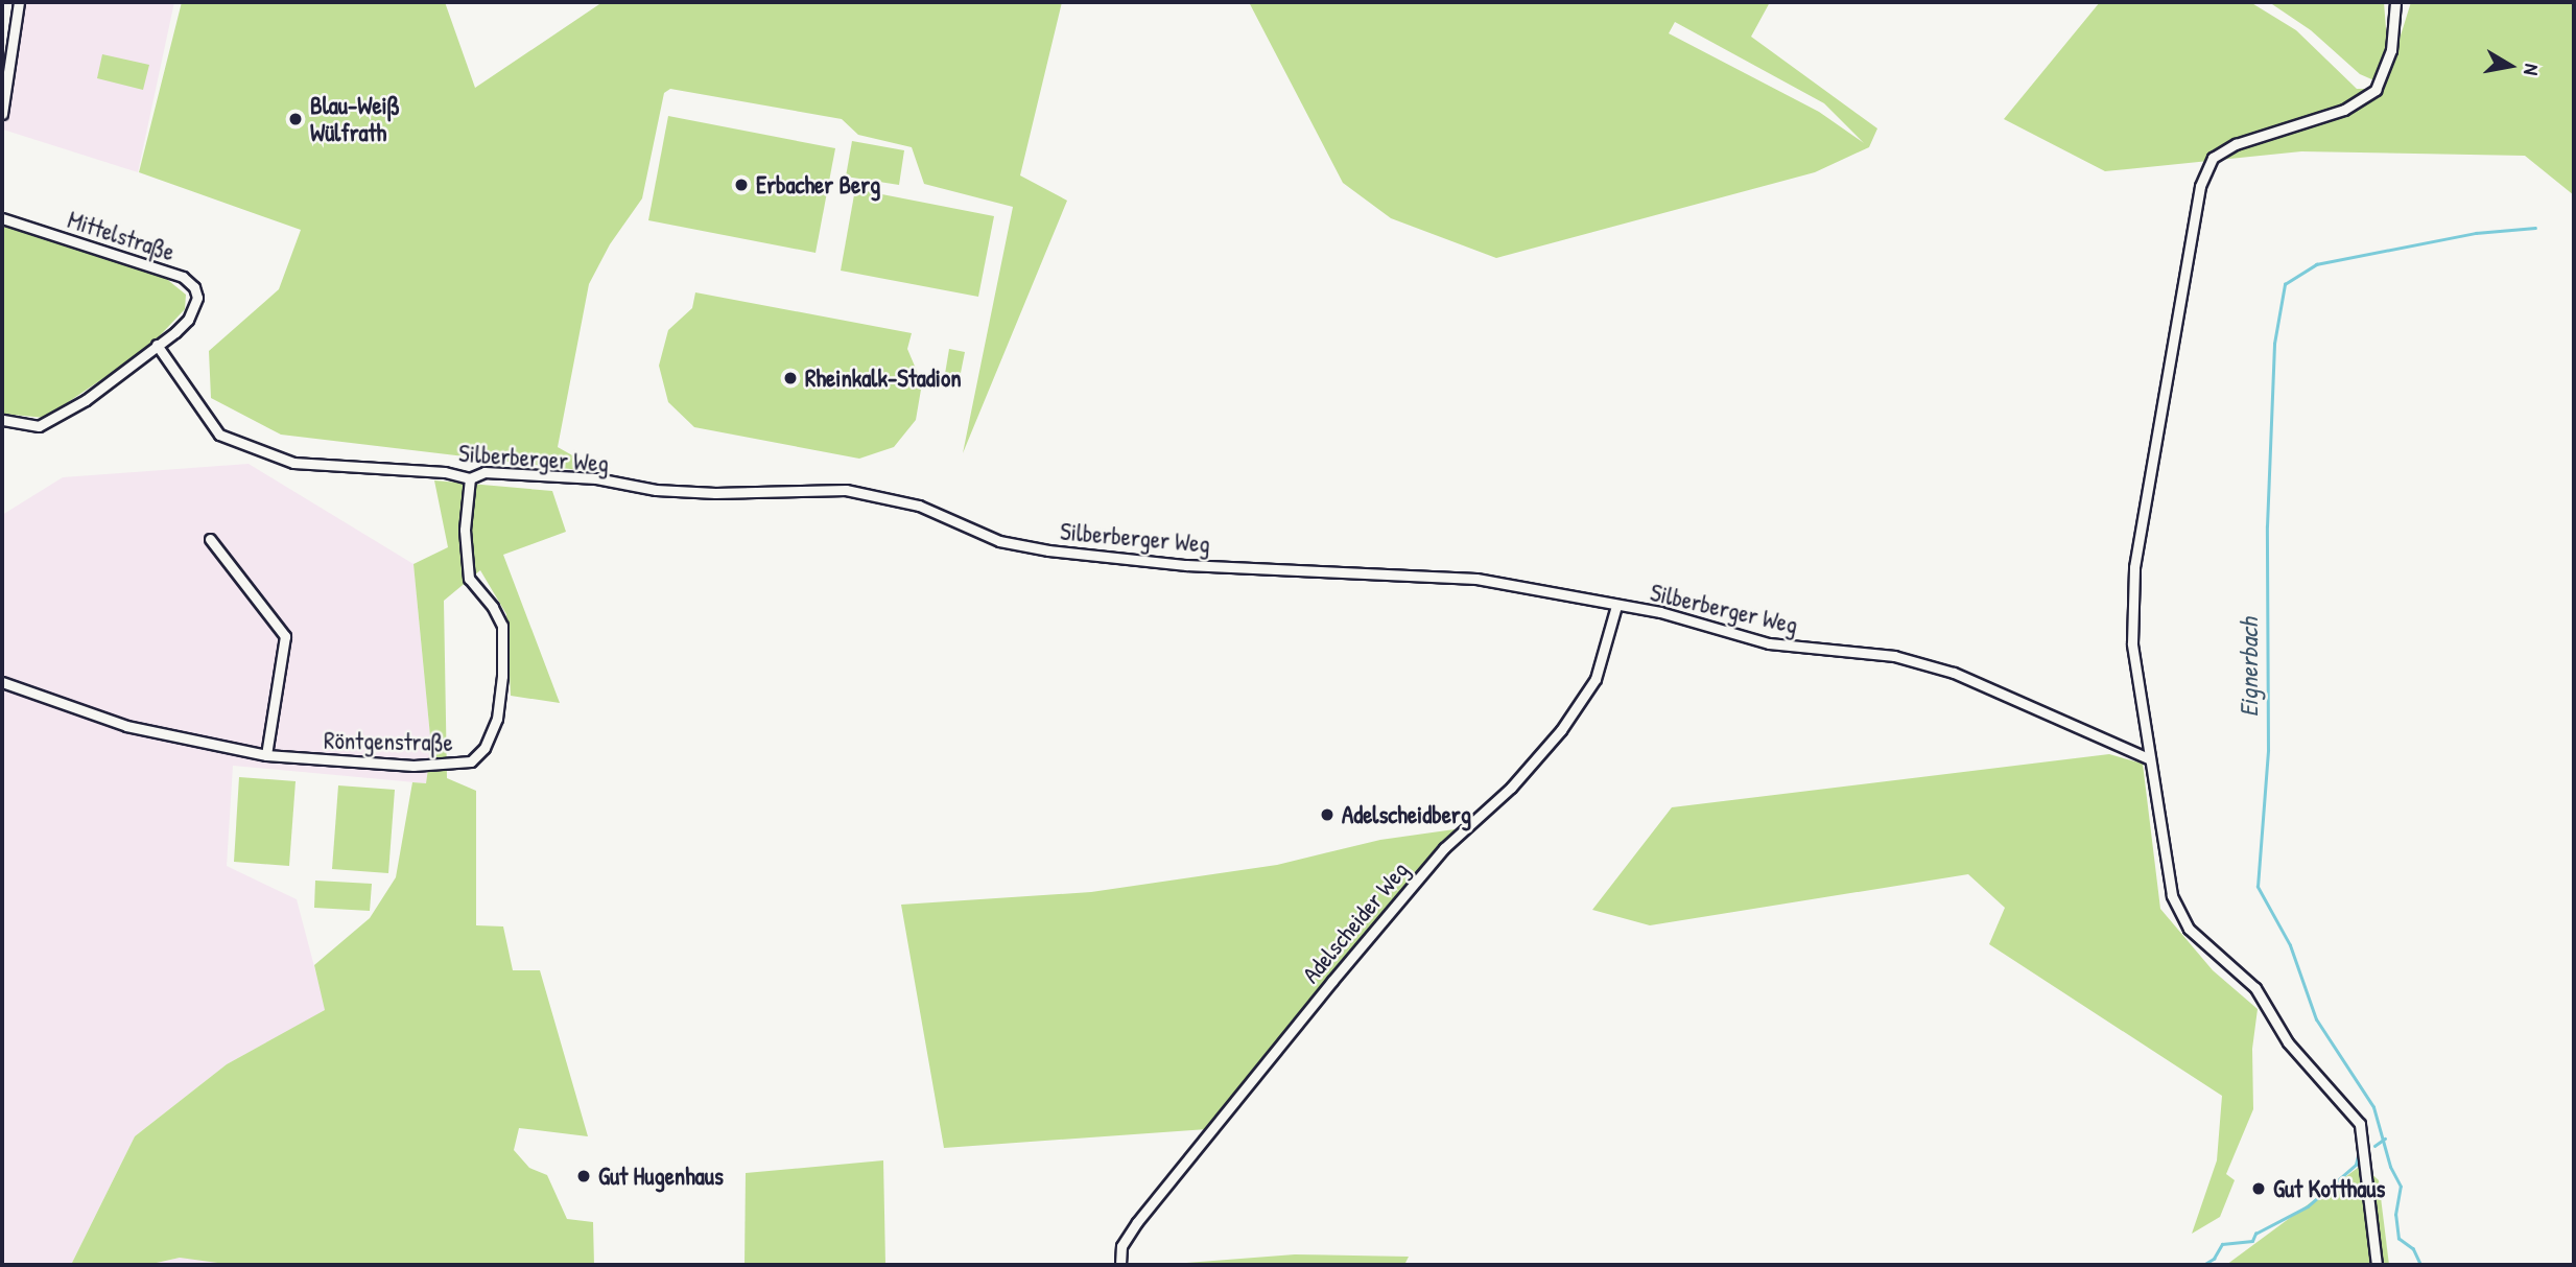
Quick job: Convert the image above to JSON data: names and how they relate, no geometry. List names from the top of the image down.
{
  "streets": {
    "street": [
      "Mittelstraße",
      "Silberberger Weg",
      "Röntgenstraße",
      "Adelscheider Weg"
    ]
  },
  "crossings": [
    ["Mittelstraße", "Silberberger Weg"],
    ["Silberberger Weg", "Röntgenstraße"],
    ["Silberberger Weg", "Adelscheider Weg"]
  ],
  "water": ["Eignerbach"],
  "places": [
    "Blau-Weiß Wülfrath",
    "Erbacher Berg",
    "Rheinkalk-Stadion",
    "Adelscheidberg",
    "Gut Hugenhaus",
    "Gut Kotthaus"
  ],
  "north": "right"
}
